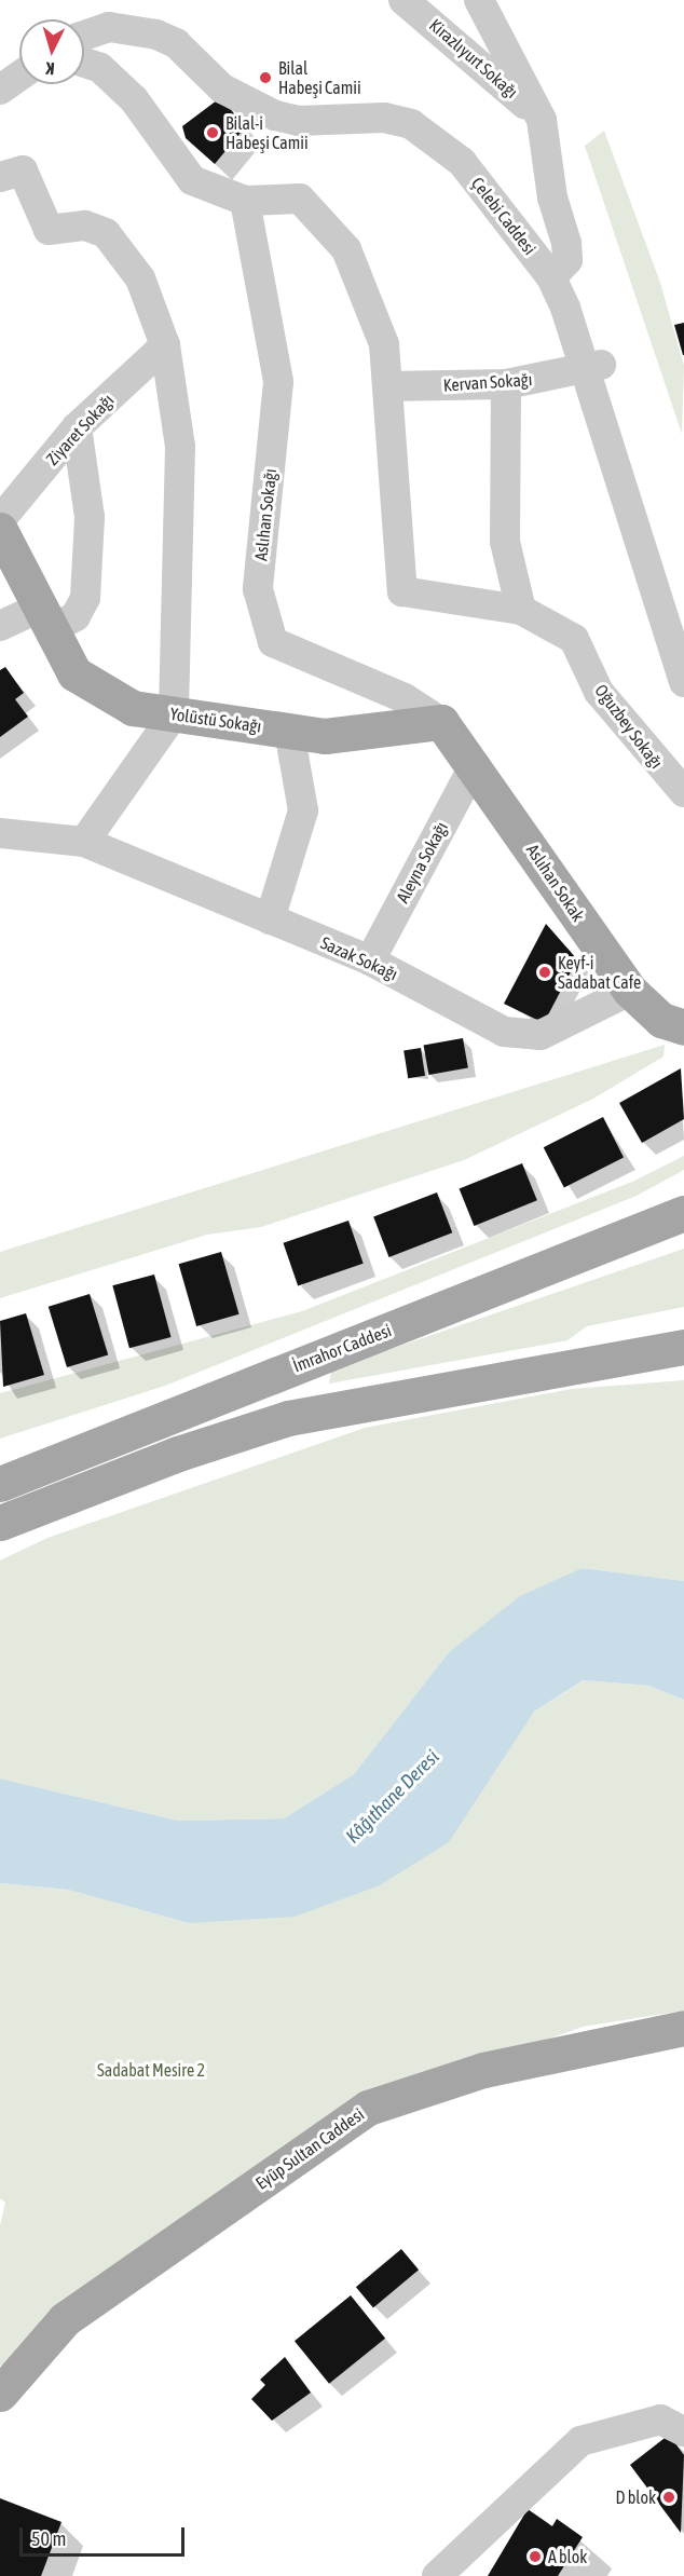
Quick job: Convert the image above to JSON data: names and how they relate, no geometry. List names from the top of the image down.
{
  "streets": {
    "main road": [
      "Yolüstü Sokağı",
      "Aslıhan Sokak",
      "İmrahor Caddesi",
      "Eyüp Sultan Caddesi"
    ],
    "street": [
      "Kirazlıyurt Sokağı",
      "Çelebi Caddesi",
      "Kervan Sokağı",
      "Ziyaret Sokağı",
      "Aslıhan Sokağı",
      "Oğuzbey Sokağı",
      "Aleyna Sokağı",
      "Sazak Sokağı"
    ]
  },
  "crossings": [
    ["Çelebi Caddesi", "Kervan Sokağı"],
    ["Aslıhan Sokağı", "Yolüstü Sokağı"],
    ["Aslıhan Sokağı", "Aslıhan Sokak"],
    ["Yolüstü Sokağı", "Aslıhan Sokak"],
    ["Aleyna Sokağı", "Aslıhan Sokak"],
    ["Aleyna Sokağı", "Sazak Sokağı"],
    ["Aslıhan Sokak", "Sazak Sokağı"]
  ],
  "water": ["Kâğıthane Deresi"],
  "parks": ["Sadabat Mesire 2"],
  "places": [
    "Bilal Habeşi Camii",
    "Bilal-i Habeşi Camii",
    "Keyf-i Sadabat Cafe",
    "D blok",
    "A blok"
  ],
  "scale_bar": "50 m",
  "north": "bottom"
}
